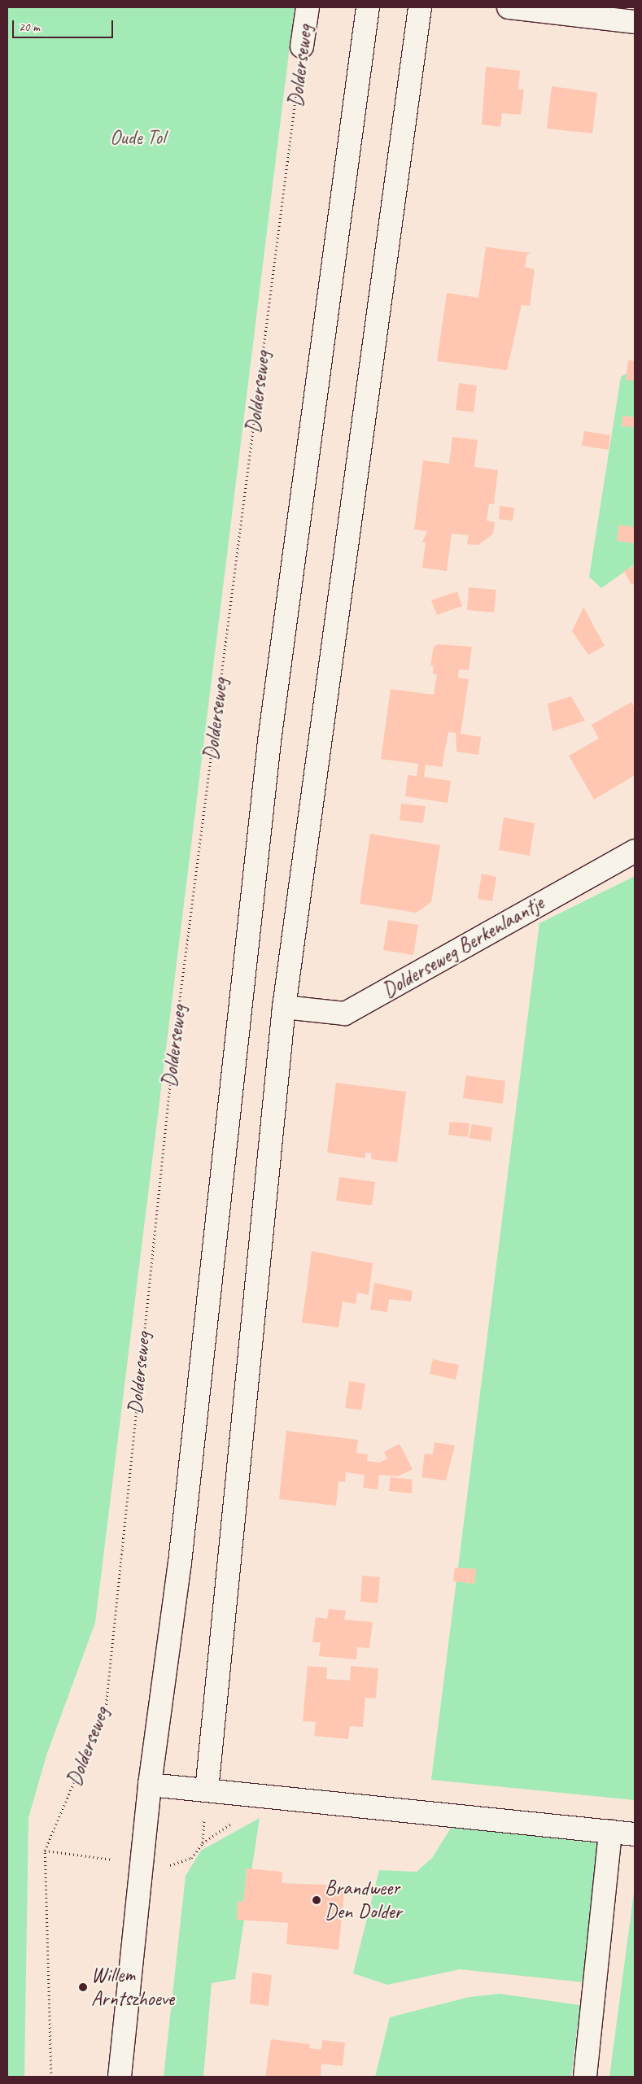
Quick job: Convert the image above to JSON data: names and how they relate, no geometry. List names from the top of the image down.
{
  "streets": {
    "street": ["Dolderseweg", "Dolderseweg Berkenlaantje"]
  },
  "parks": ["Oude Tol"],
  "places": ["Brandweer Den Dolder", "Willem Arntszhoeve"],
  "scale_bar": "20 m"
}
